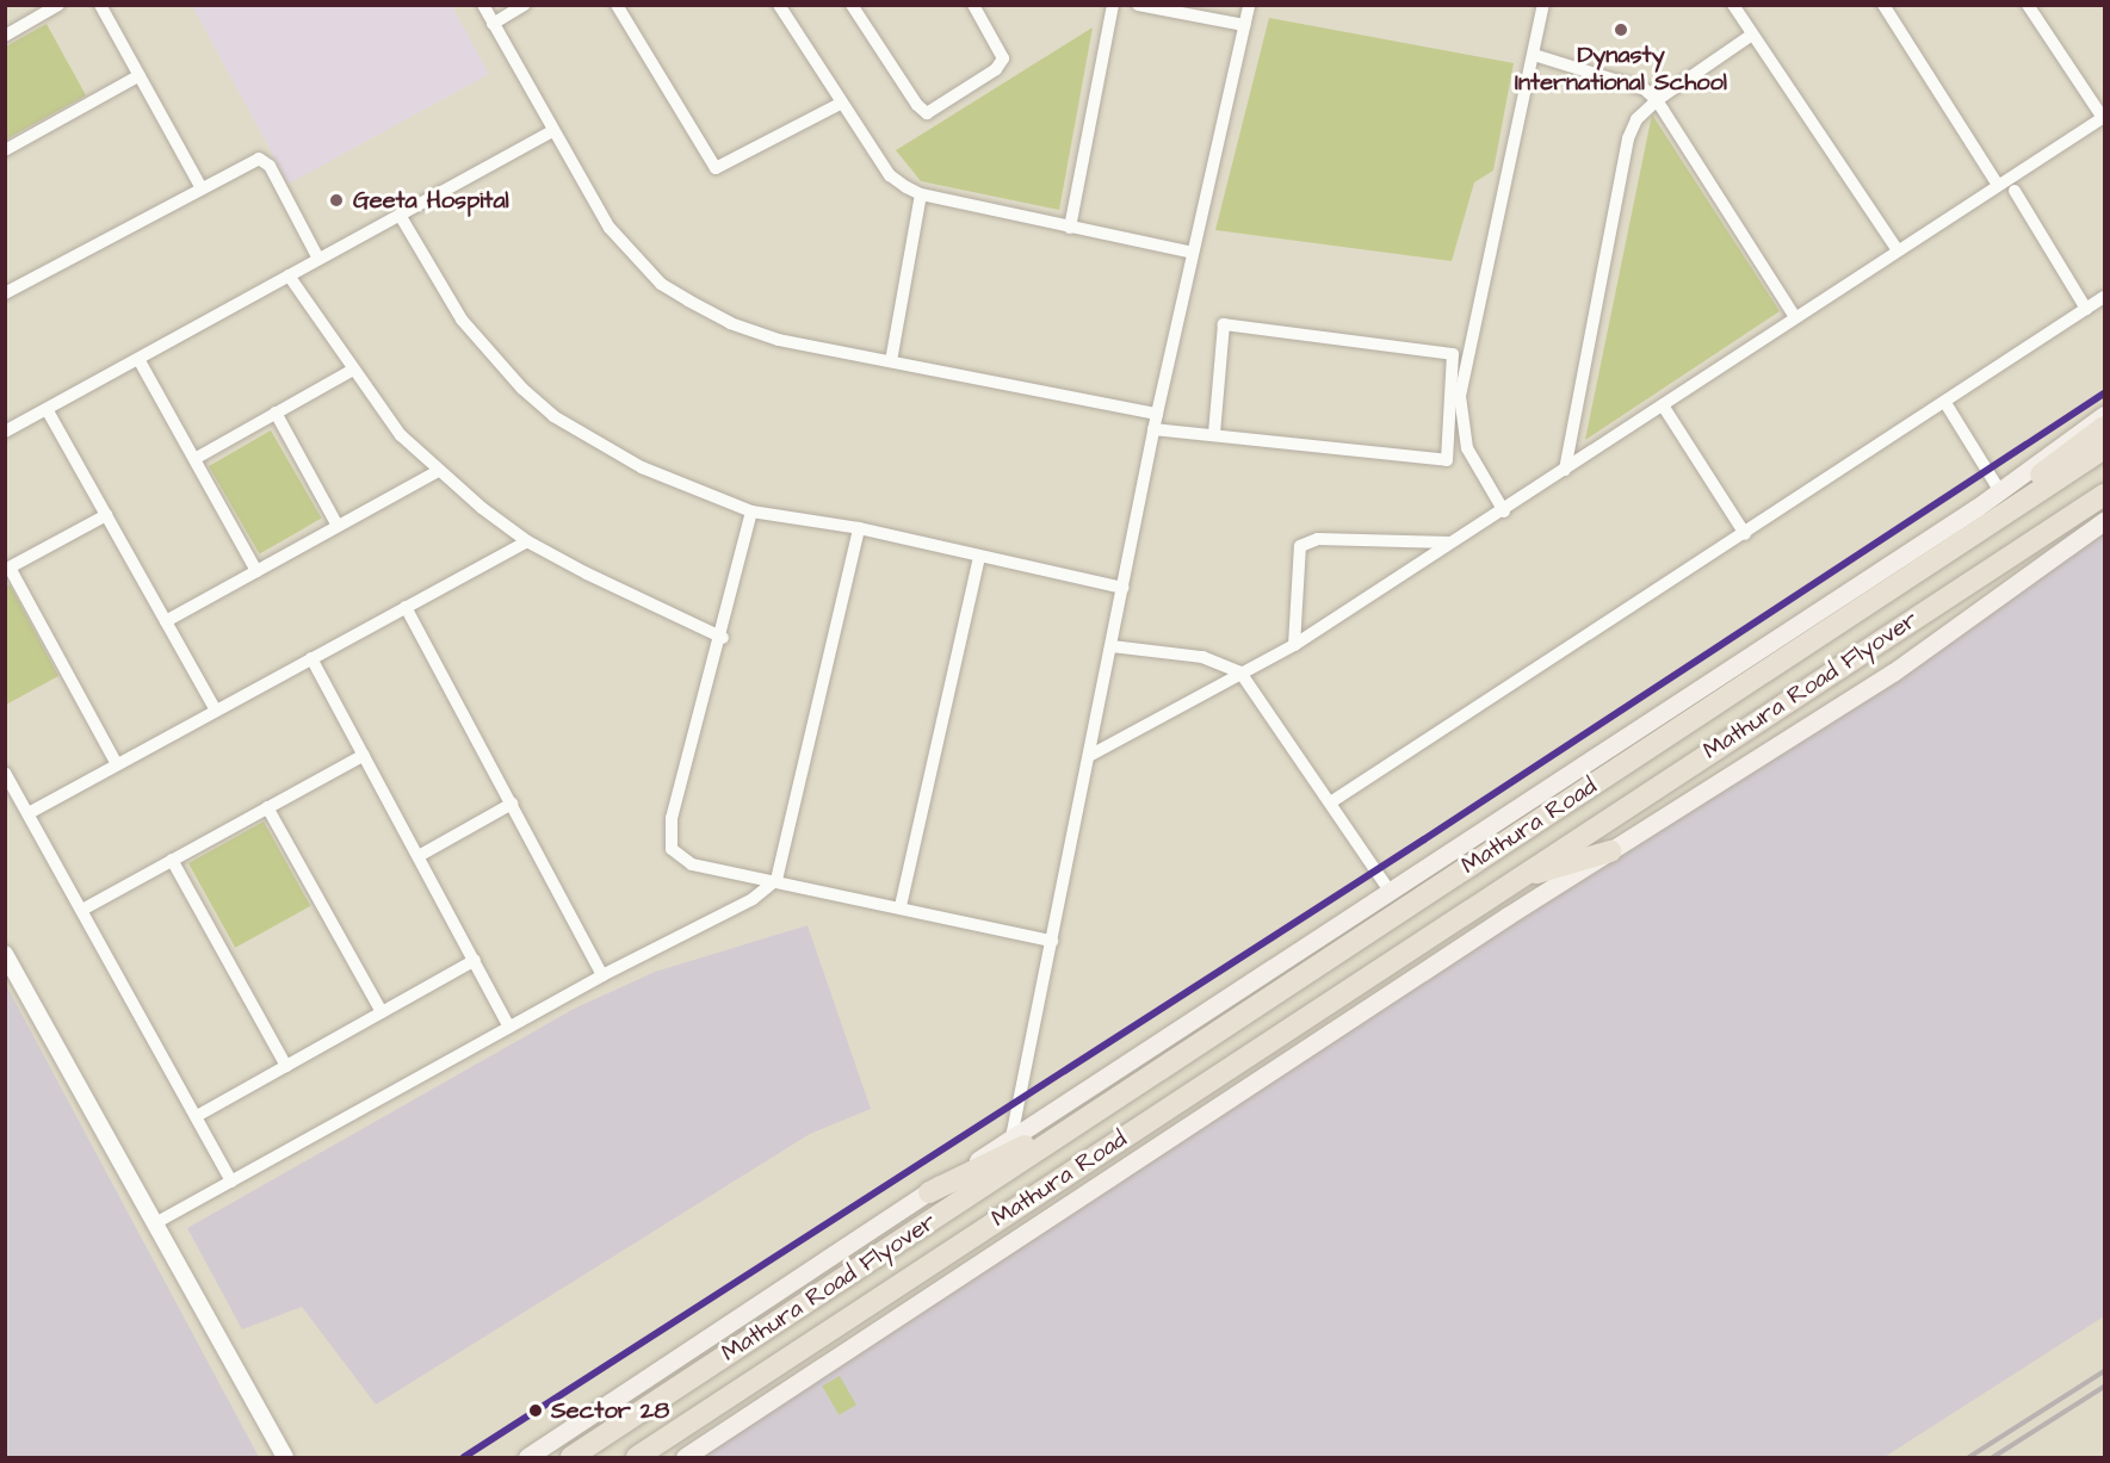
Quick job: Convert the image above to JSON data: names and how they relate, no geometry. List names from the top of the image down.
{
  "streets": {
    "highway": ["Mathura Road Flyover", "Mathura Road"]
  },
  "crossings": [
    ["Mathura Road Flyover", "Mathura Road"]
  ],
  "places": ["Dynasty International School", "Geeta Hospital", "Sector 28"]
}
